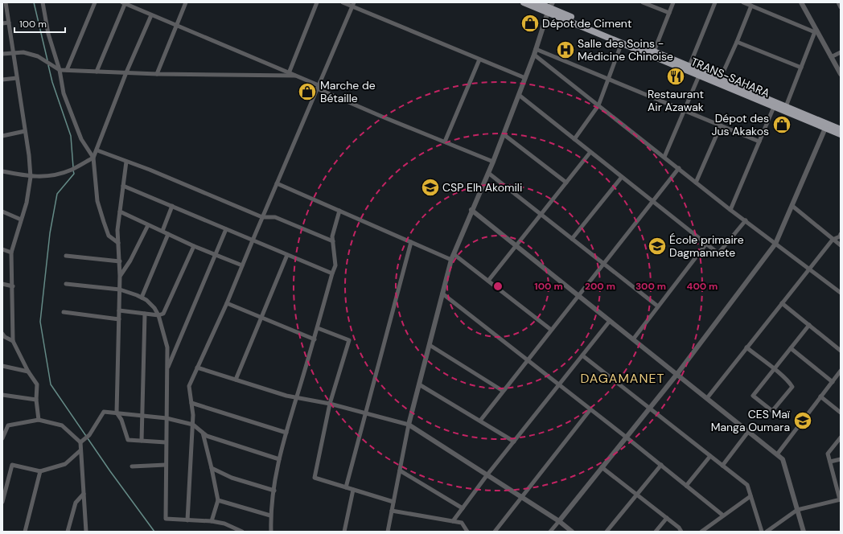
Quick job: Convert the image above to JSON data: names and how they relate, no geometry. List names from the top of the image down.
{
  "streets": {
    "main road": ["TRANS-SAHARA"]
  },
  "districts": ["DAGAMANET"],
  "places": {
    "shop": ["Dépot de Ciment", "Marche de Bétaille", "Dépot des Jus Akakos"],
    "hospital": ["Salle des Soins - Médicine Chinoise"],
    "restaurant": ["Restaurant Air Azawak"],
    "school or university": ["CSP Elh Akomili", "École primaire Dagmannete", "CES Maï Manga Oumara"]
  },
  "scale_bar": "100 m",
  "rings": [
    "100 m",
    "200 m",
    "300 m",
    "400 m"
  ]
}
